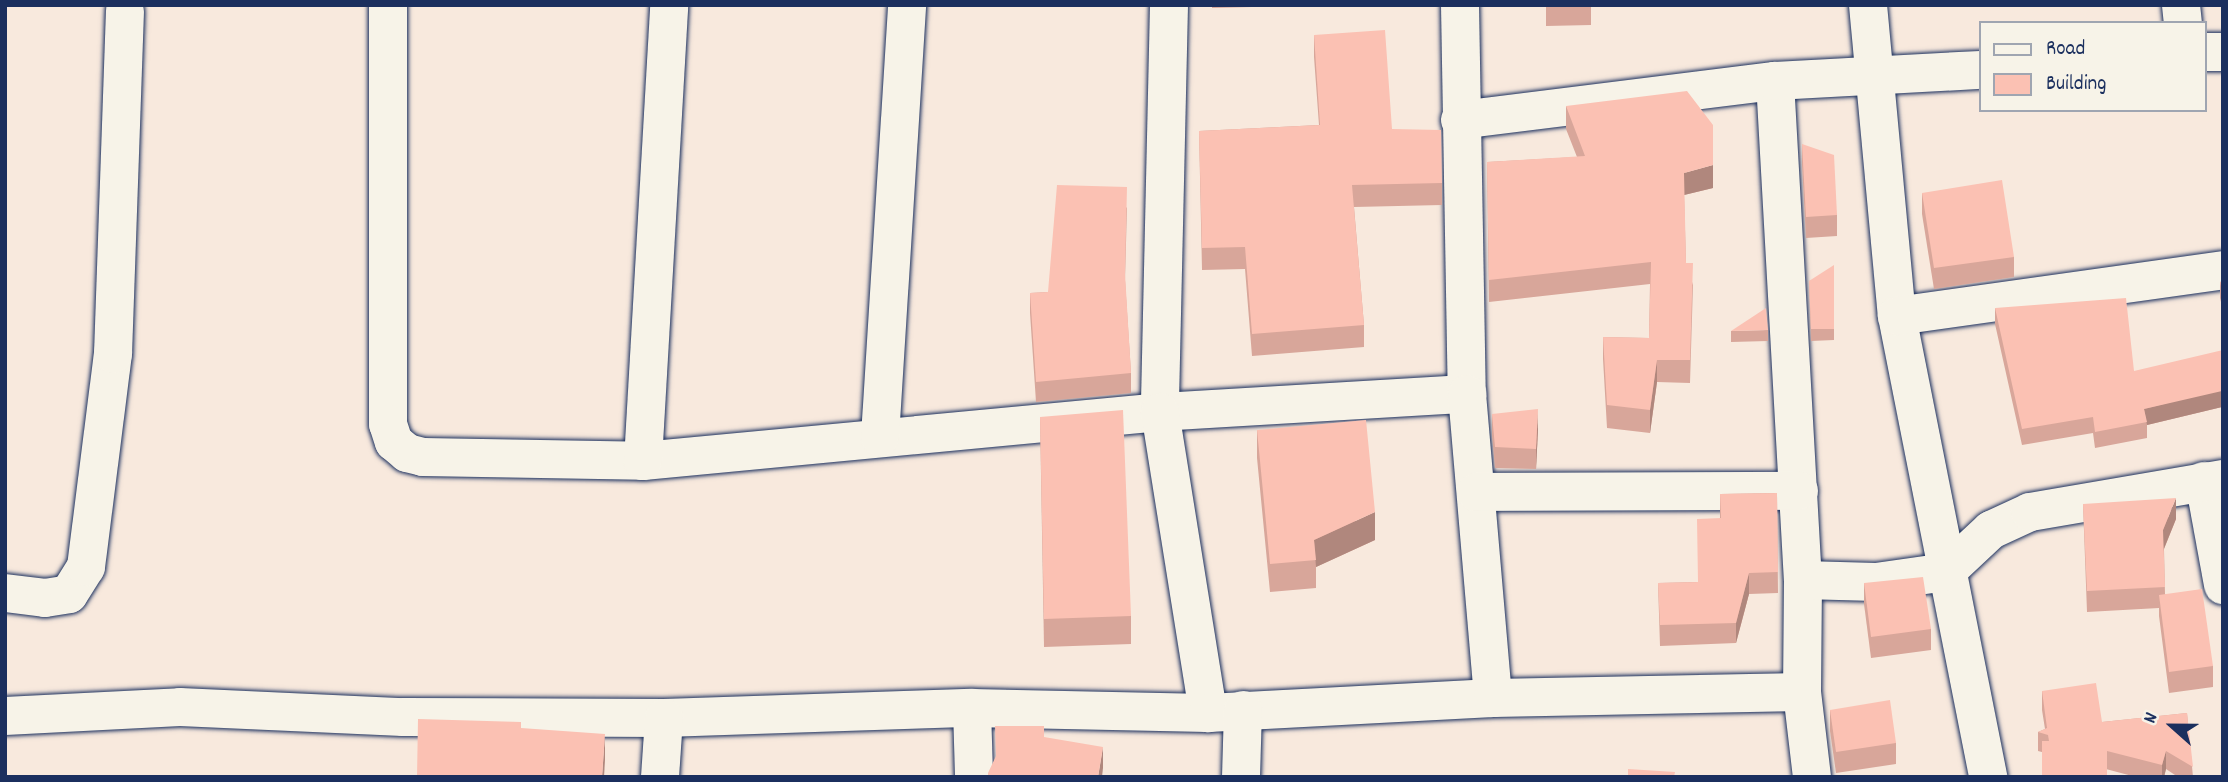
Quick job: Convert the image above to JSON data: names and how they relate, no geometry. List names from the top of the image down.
{
  "legend": ["Road", "Building"],
  "north": "left"
}
